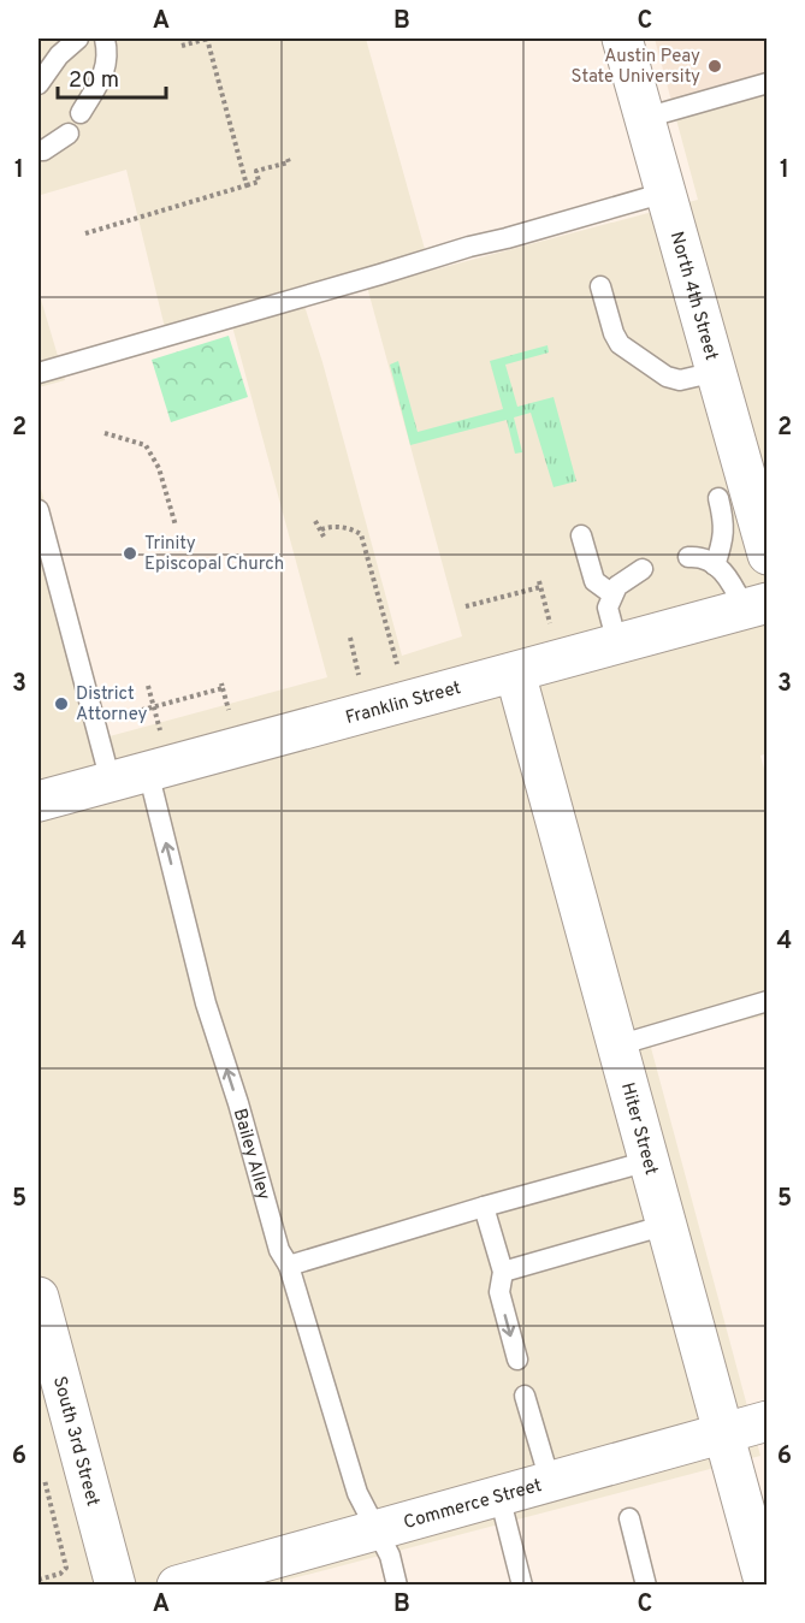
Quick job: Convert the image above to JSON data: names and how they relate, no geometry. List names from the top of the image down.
{
  "streets": {
    "street": [
      "North 4th Street",
      "Franklin Street",
      "Hiter Street",
      "South 3rd Street",
      "Commerce Street"
    ],
    "lane": ["Bailey Alley"]
  },
  "crossings": [
    ["Franklin Street", "Hiter Street"],
    ["Franklin Street", "Bailey Alley"],
    ["Hiter Street", "Commerce Street"],
    ["Bailey Alley", "Commerce Street"]
  ],
  "one_way": ["Bailey Alley"],
  "places": ["Austin Peay State University", "Trinity Episcopal Church", "District Attorney"],
  "scale_bar": "20 m",
  "grid": {
    "columns": ["A", "B", "C"],
    "rows": [
      "1",
      "2",
      "3",
      "4",
      "5",
      "6"
    ]
  }
}
